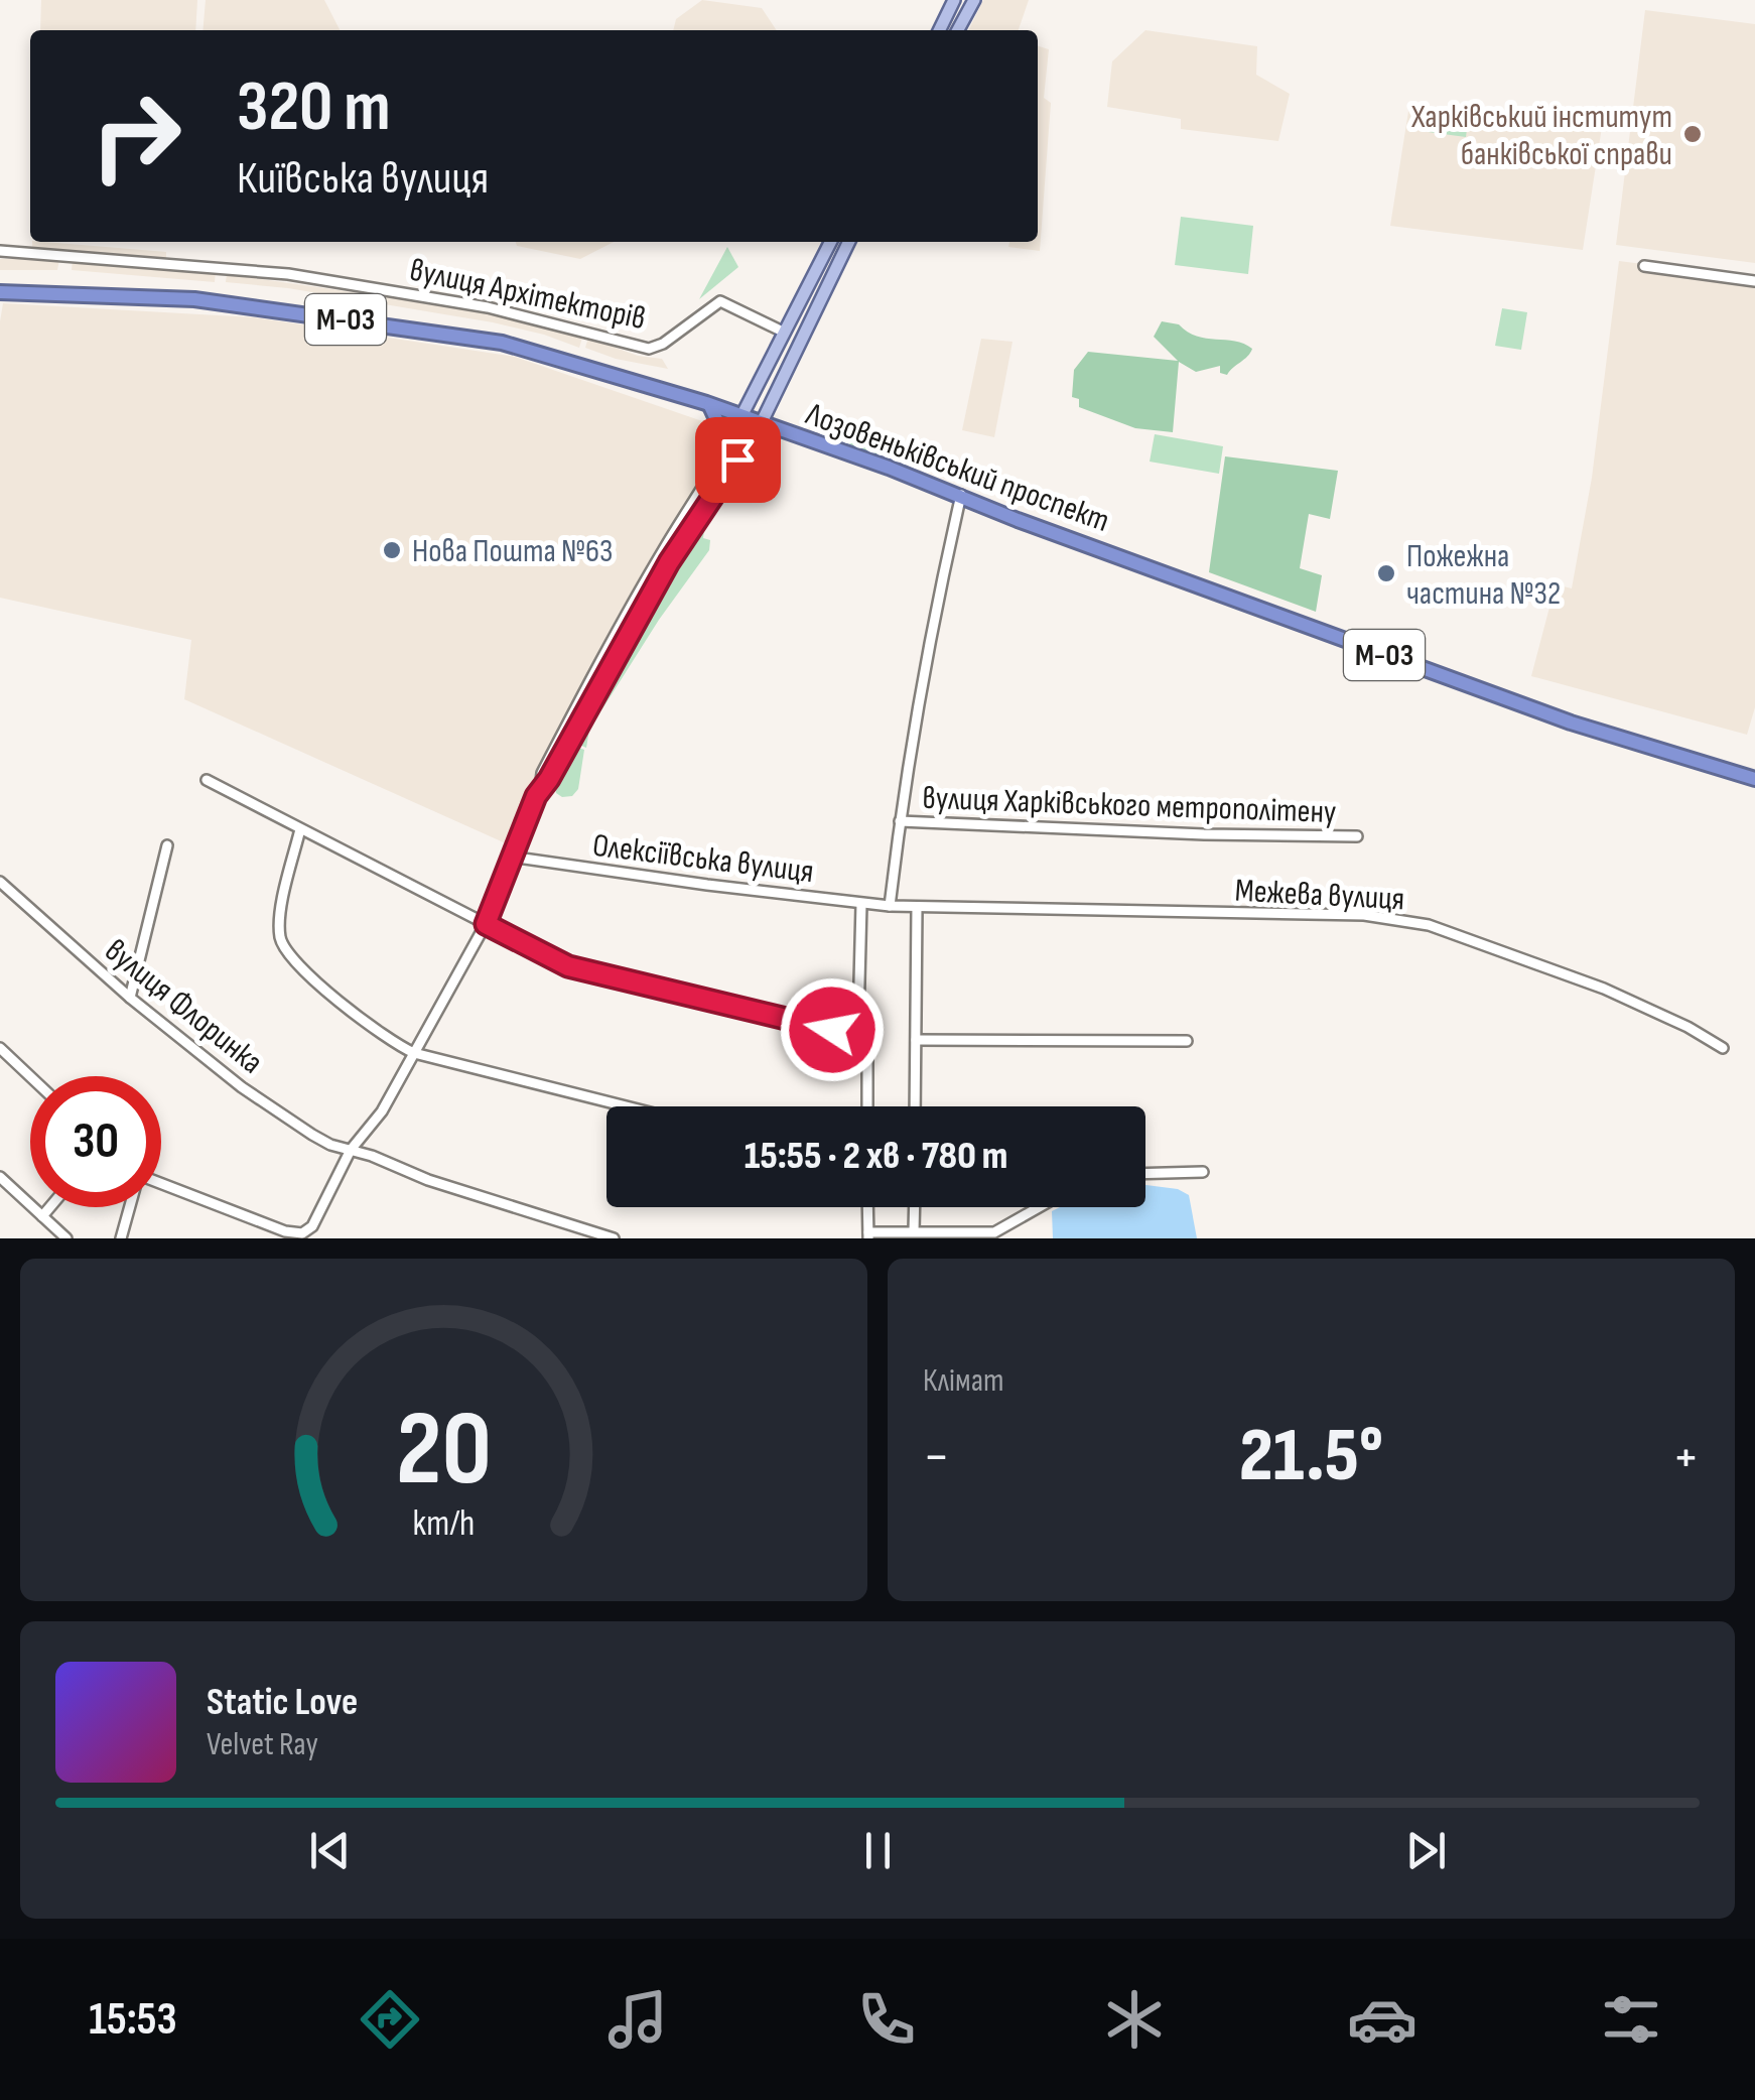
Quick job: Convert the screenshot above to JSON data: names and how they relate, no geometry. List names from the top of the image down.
{
  "streets": {
    "highway": ["М-03", "Лозовеньківський проспект"],
    "street": [
      "вулиця Архітекторів",
      "вулиця Харківського метрополітену",
      "Олексіївська вулиця",
      "Межева вулиця",
      "вулиця Флоринка"
    ]
  },
  "crossings": [
    ["Олексіївська вулиця", "Межева вулиця"]
  ],
  "places": ["Харківський інститут банківської справи", "Нова Пошта №63", "Пожежна частина №32"],
  "page": {
    "turn": ["320 m", "Київська вулиця"],
    "limit": "30",
    "trip": "15:55 · 2 хв · 780 m",
    "tile": "Клімат",
    "heat": ["−", "21.5°", "+"],
    "song": ["Static Love", "Velvet Ray"],
    "tabs": "15:53",
    "gauge": ["20", "km/h"]
  }
}
